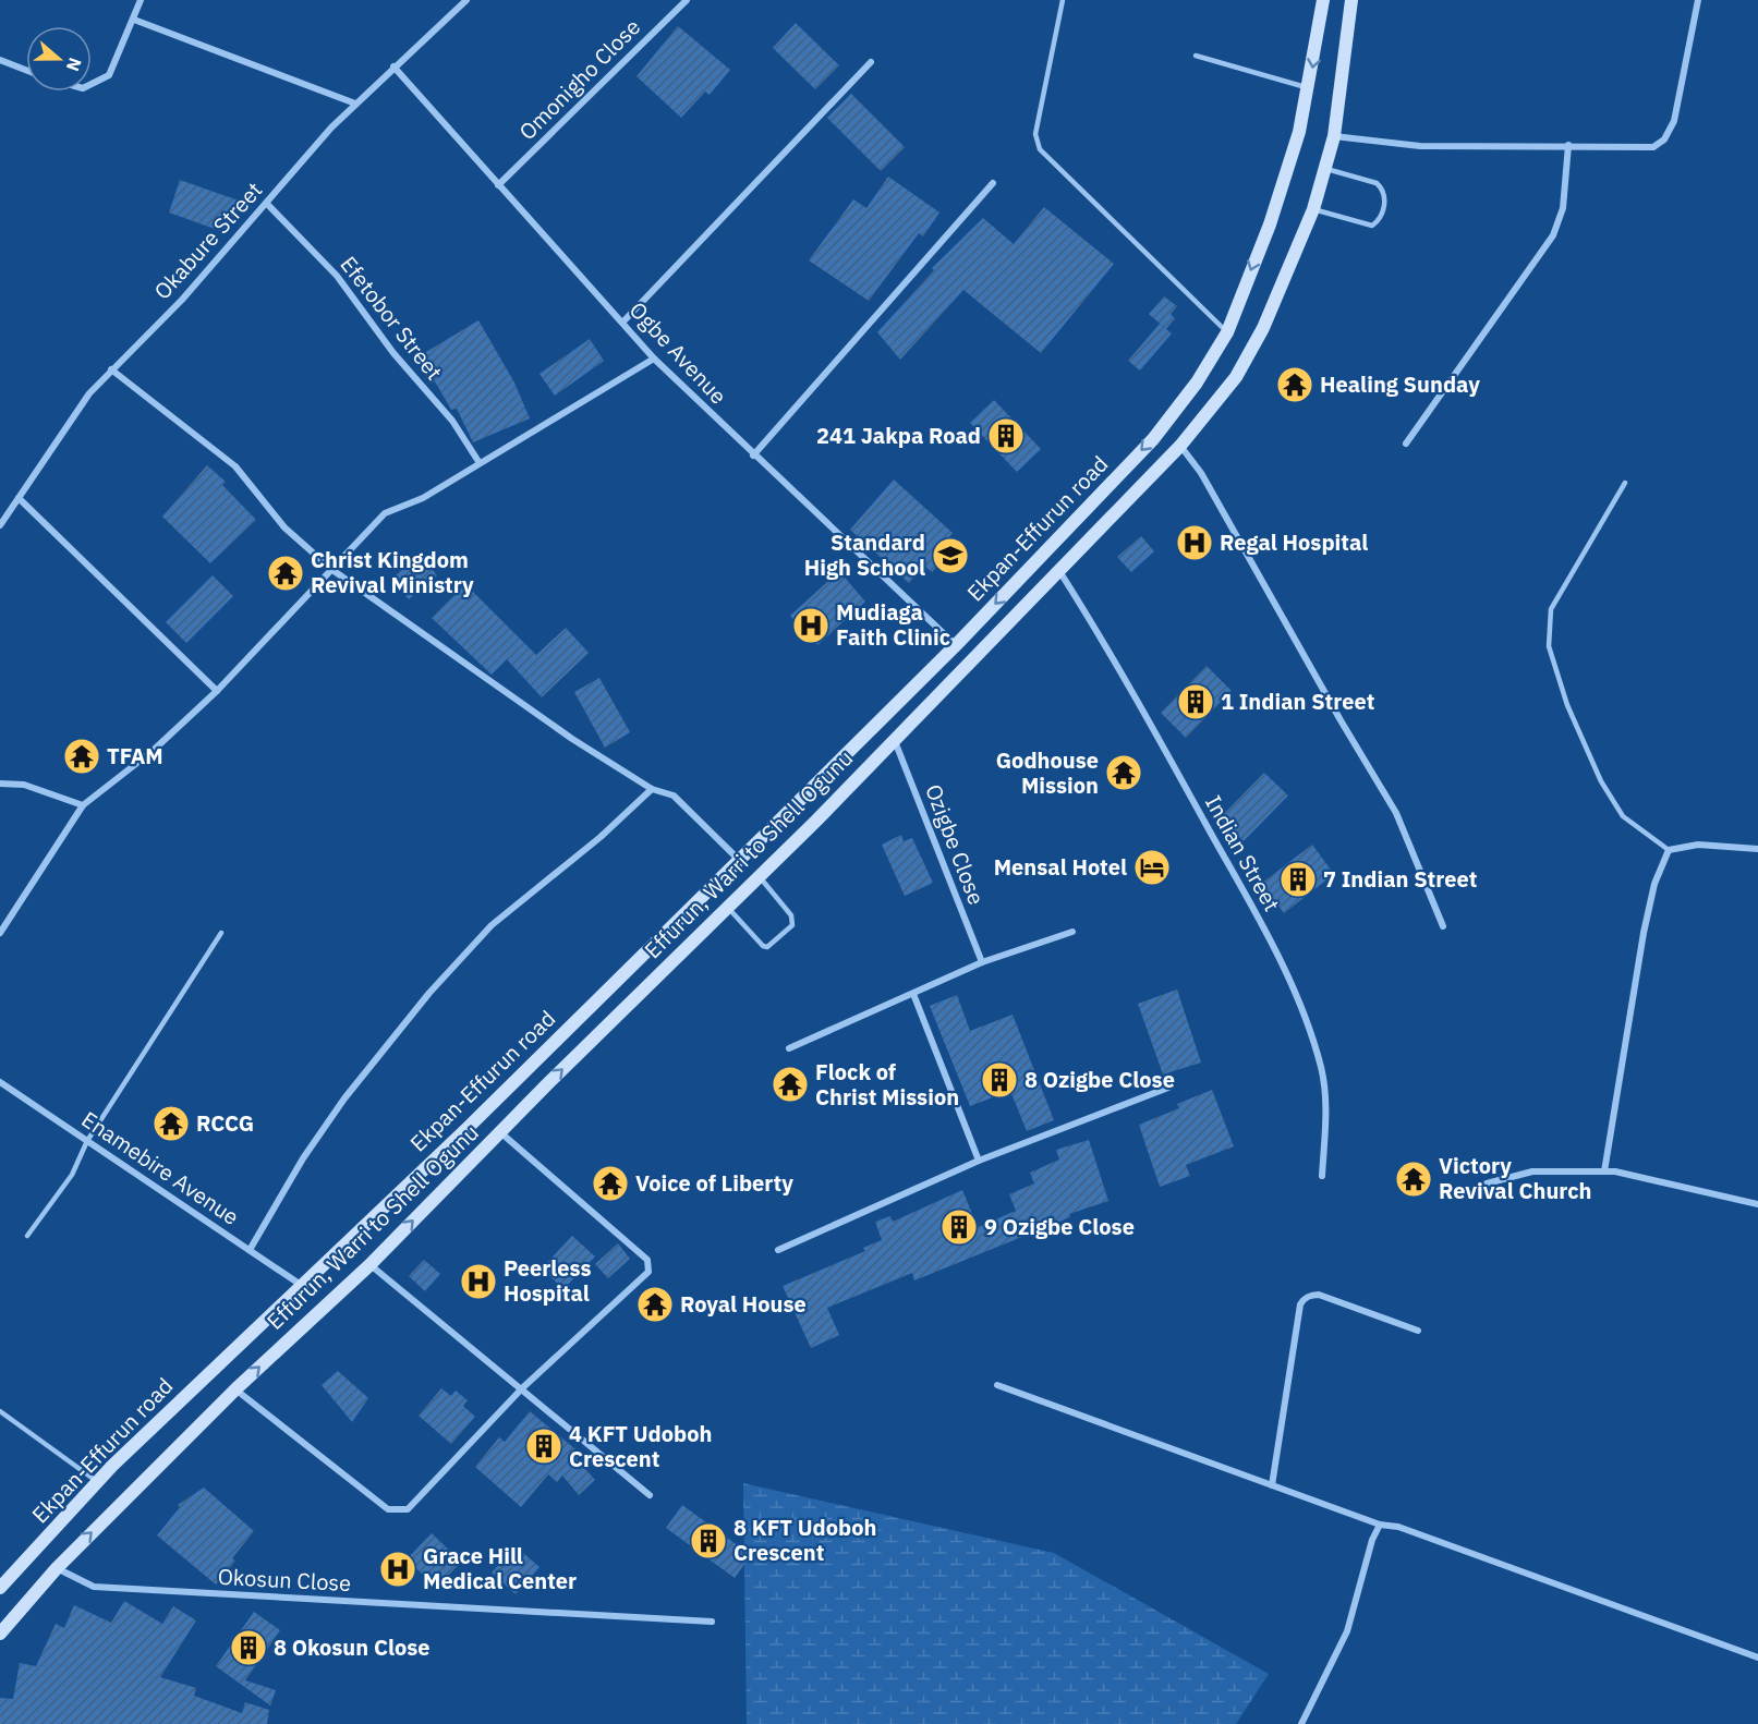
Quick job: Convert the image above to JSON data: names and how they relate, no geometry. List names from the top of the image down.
{
  "streets": {
    "main road": ["Ekpan-Effurun road", "Effurun, Warri to Shell Ogunu"],
    "street": [
      "Omonigho Close",
      "Okabure Street",
      "Efetobor Street",
      "Ogbe Avenue",
      "Ozigbe Close",
      "Indian Street",
      "Enamebire Avenue",
      "Okosun Close"
    ]
  },
  "crossings": [
    ["Omonigho Close", "Ogbe Avenue"],
    ["Okabure Street", "Efetobor Street"],
    ["Okabure Street", "Ogbe Avenue"],
    ["Ogbe Avenue", "Ekpan-Effurun road"],
    ["Ekpan-Effurun road", "Enamebire Avenue"],
    ["Ozigbe Close", "Effurun, Warri to Shell Ogunu"],
    ["Indian Street", "Effurun, Warri to Shell Ogunu"],
    ["Effurun, Warri to Shell Ogunu", "Okosun Close"]
  ],
  "one_way": ["Ekpan-Effurun road", "Effurun, Warri to Shell Ogunu"],
  "places": {
    "temple": [
      "Healing Sunday",
      "Christ Kingdom Revival Ministry",
      "TFAM",
      "Godhouse Mission",
      "Flock of Christ Mission",
      "RCCG",
      "Victory Revival Church",
      "Voice of Liberty",
      "Royal House"
    ],
    "building": [
      "241 Jakpa Road",
      "1 Indian Street",
      "7 Indian Street",
      "8 Ozigbe Close",
      "9 Ozigbe Close",
      "4 KFT Udoboh Crescent",
      "8 KFT Udoboh Crescent",
      "8 Okosun Close"
    ],
    "hospital": [
      "Regal Hospital",
      "Mudiaga Faith Clinic",
      "Peerless Hospital",
      "Grace Hill Medical Center"
    ],
    "school or university": ["Standard High School"],
    "hotel": ["Mensal Hotel"]
  },
  "north": "right"
}
